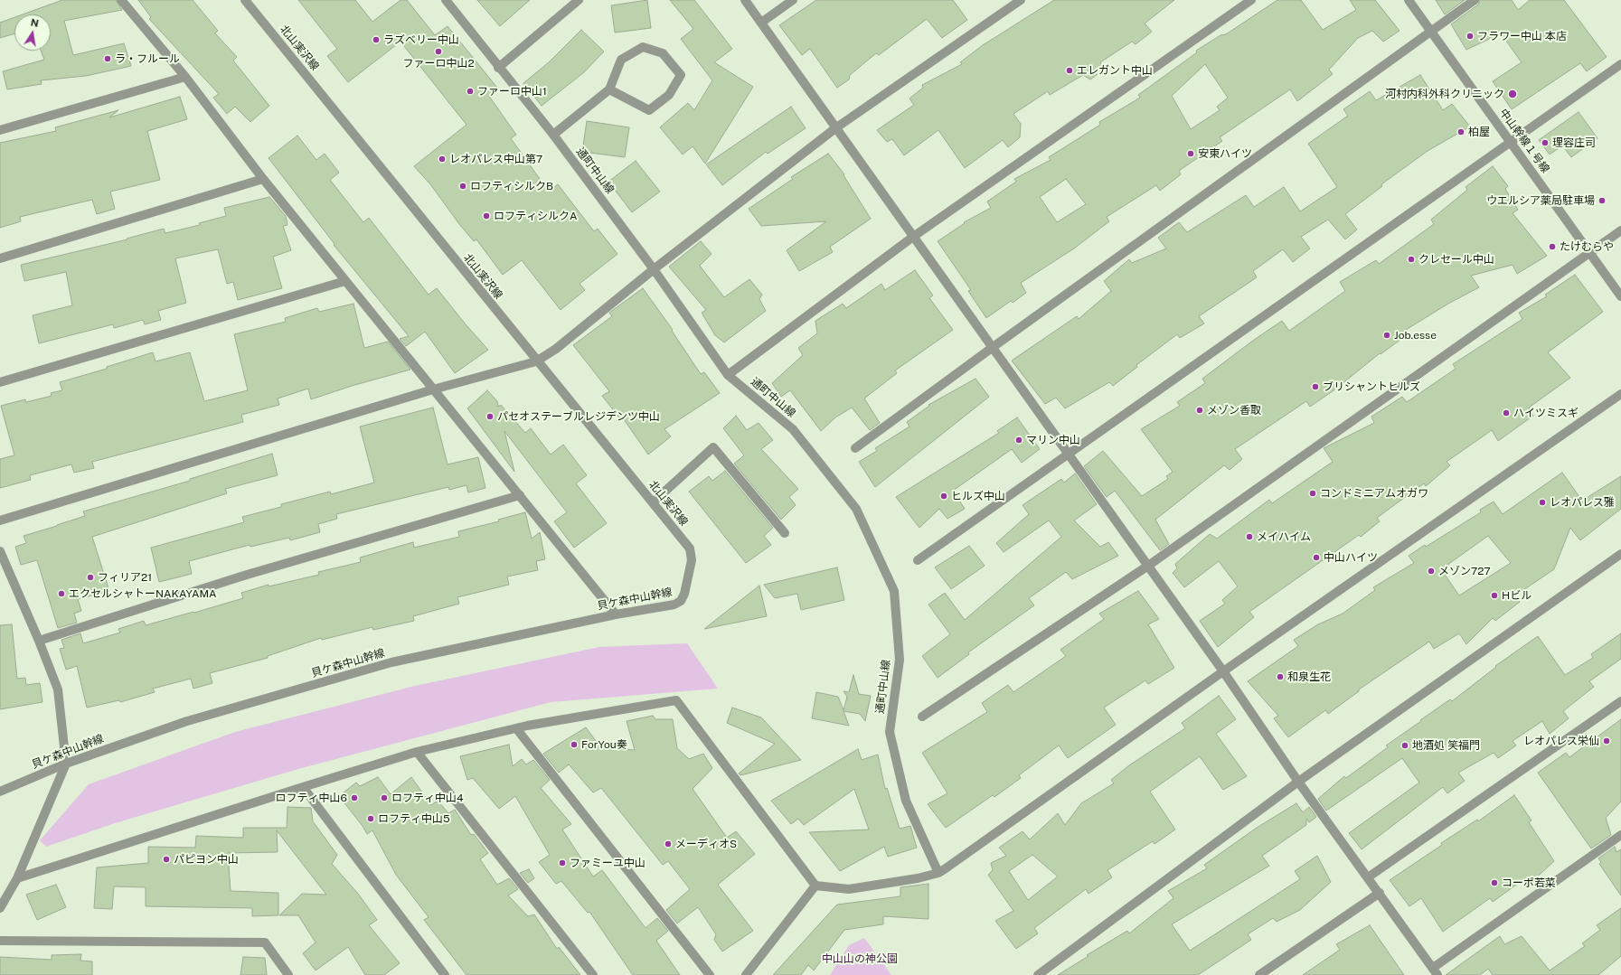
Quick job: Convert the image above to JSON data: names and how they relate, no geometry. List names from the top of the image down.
{
  "streets": {
    "street": [
      "北山実沢線",
      "中山幹線１号線",
      "通町中山線",
      "貝ケ森中山幹線"
    ]
  },
  "crossings": [
    ["北山実沢線", "貝ケ森中山幹線"]
  ],
  "parks": ["中山山の神公園"],
  "places": [
    "フラワー中山 本店",
    "ラズベリー中山",
    "ファーロ中山2",
    "ラ・フルール",
    "エレガント中山",
    "ファーロ中山1",
    "河村内科外科クリニック",
    "柏屋",
    "理容庄司",
    "安東ハイツ",
    "レオパレス中山第7",
    "ロフティシルクB",
    "ウエルシア薬局駐車場",
    "ロフティシルクA",
    "たけむらや",
    "クレセール中山",
    "Job.esse",
    "ブリシャントヒルズ",
    "メゾン香取",
    "ハイツミスギ",
    "パセオステーブルレジデンツ中山",
    "マリン中山",
    "コンドミニアムオガワ",
    "ヒルズ中山",
    "レオパレス雅",
    "メイハイム",
    "中山ハイツ",
    "メゾン727",
    "フィリア21",
    "エクセルシャトーNAKAYAMA",
    "Hビル",
    "和泉生花",
    "レオパレス栄仙",
    "ForYou奏",
    "地酒処 笑福門",
    "ロフティ中山6",
    "ロフティ中山4",
    "ロフティ中山5",
    "メーディオS",
    "パピヨン中山",
    "ファミーユ中山",
    "コーポ若菜"
  ],
  "north": "top"
}
